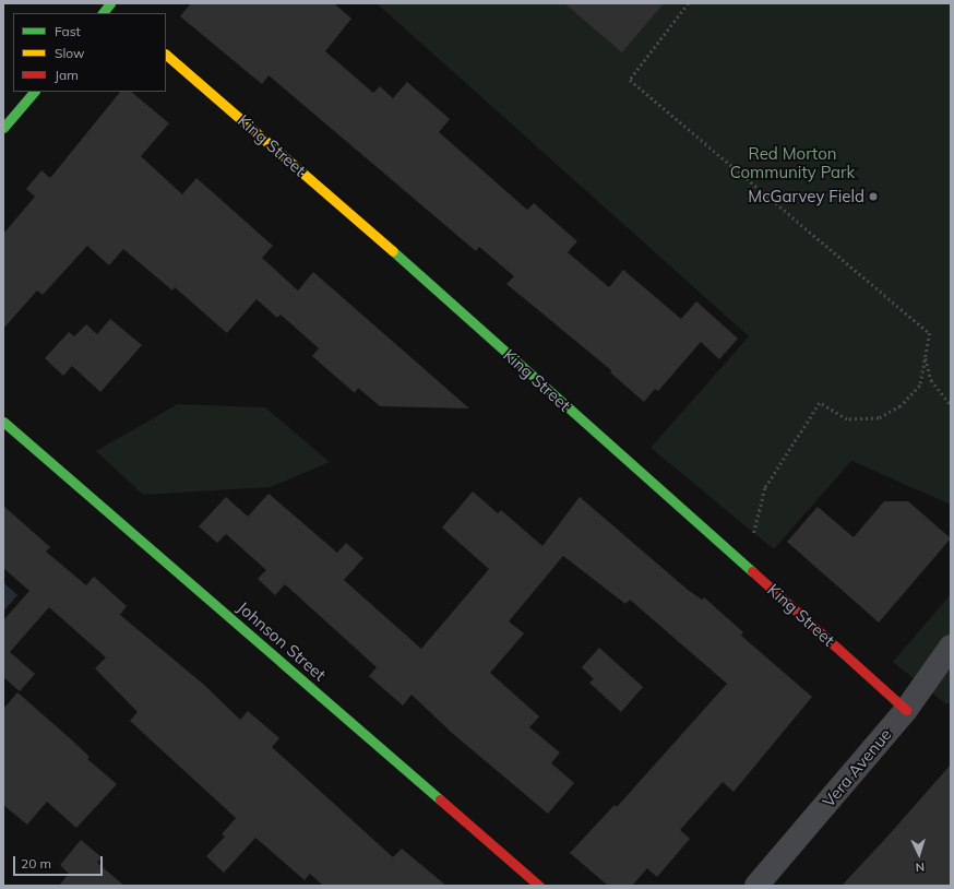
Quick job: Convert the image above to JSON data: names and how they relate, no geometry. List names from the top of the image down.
{
  "streets": {
    "street": ["King Street", "Johnson Street", "Vera Avenue"]
  },
  "crossings": [
    ["King Street", "Vera Avenue"]
  ],
  "parks": ["Red Morton Community Park"],
  "places": ["McGarvey Field"],
  "legend": ["Fast", "Slow", "Jam"],
  "scale_bar": "20 m",
  "north": "bottom"
}
